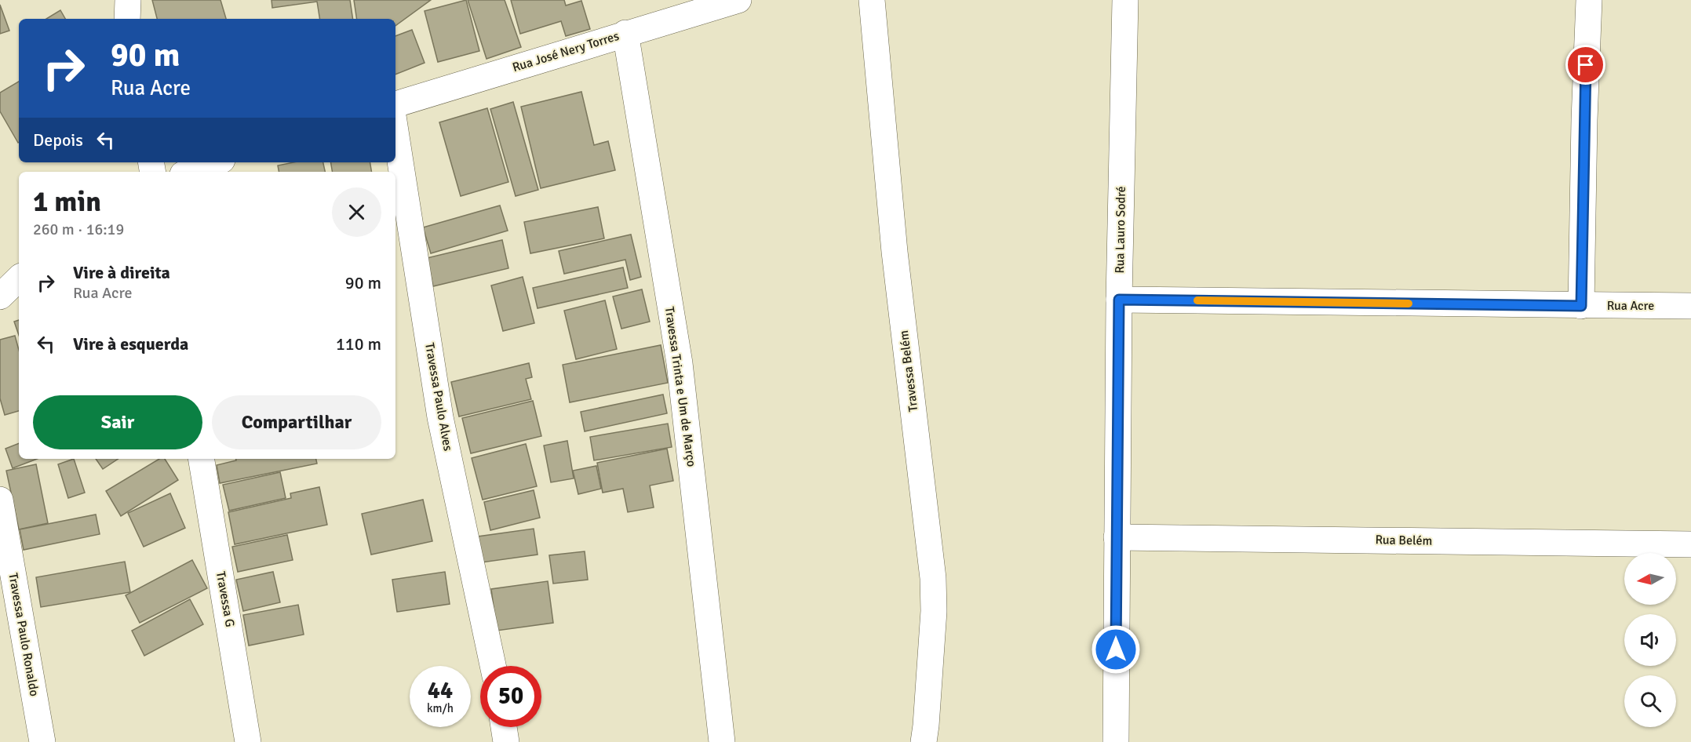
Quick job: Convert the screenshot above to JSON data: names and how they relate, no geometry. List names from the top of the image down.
{
  "streets": {
    "street": [
      "Rua José Nery Torres",
      "Rua Lauro Sodré",
      "Rua Acre",
      "Travessa Belém",
      "Travessa Trinta e Um de Março",
      "Travessa Paulo Alves",
      "Rua Belém",
      "Travessa G",
      "Travessa Paulo Ronaldo"
    ]
  },
  "crossings": [
    ["Rua José Nery Torres", "Travessa Trinta e Um de Março"],
    ["Rua Lauro Sodré", "Rua Acre"],
    ["Rua Lauro Sodré", "Rua Belém"]
  ],
  "north": "left",
  "page": {
    "turn": ["90 m", "Rua Acre"],
    "then": "Depois",
    "heading": ["1 min", "260 m · 16:19"],
    "list": [
      {
        "name": "Vire à direita",
        "note": "Rua Acre",
        "value": "90 m"
      },
      {
        "name": "Vire à esquerda",
        "value": "110 m"
      }
    ],
    "buttons": ["Sair", "Compartilhar"],
    "speed": "44 km/h",
    "limit": "50"
  }
}
